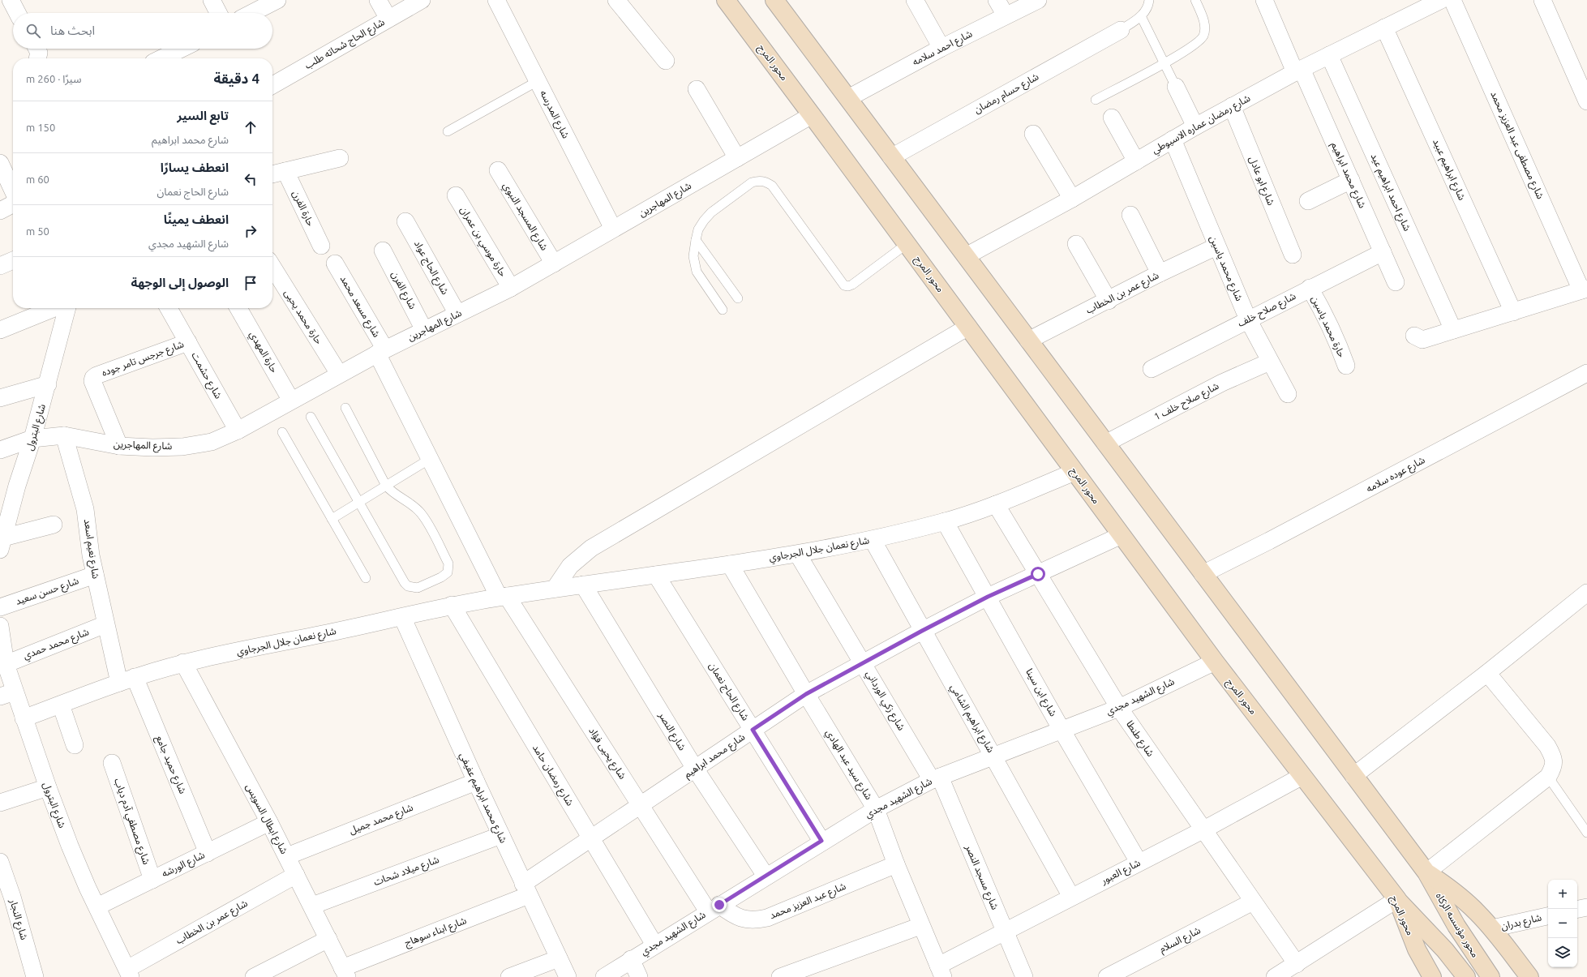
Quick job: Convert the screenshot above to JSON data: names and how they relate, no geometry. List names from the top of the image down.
{
  "streets": {
    "main road": ["محور المرج", "محور مؤسسه الزكاه"],
    "street": [
      "شارع الحاج شحاته طلب",
      "شارع احمد سلامه",
      "شارع حسام رمضان",
      "شارع المدرسه",
      "شارع رمضان عماره الاسيوطي",
      "شارع مصطفى عبد العزيز محمد",
      "شارع ابراهيم عبيد",
      "شارع محمد ابراهيم",
      "شارع ابو عادل",
      "شارع احمد ابراهيم عيد",
      "شارع المهاجرين",
      "حارة الفرن",
      "شارع المسجد النبوي",
      "حارة موسي بن عمران",
      "شارع الحاج عواد",
      "شارع محمد ياسين",
      "شارع الفرن",
      "شارع عمر بن الخطاب",
      "شارع مسعد محمد",
      "شارع صلاح خلف",
      "حارة محمد يحيى",
      "حارة محمد ياسين",
      "حارة المهدي",
      "شارع جرجس تامر جوده",
      "شارع حشمت",
      "شارع صلاح خلف 1",
      "شارع البترول",
      "شارع عوده سلامه",
      "شارع نعيم اسعد",
      "شارع نعمان جلال الجرجاوي",
      "شارع حسن سعيد",
      "شارع محمد حمدي",
      "شارع الحاج نعمان",
      "شارع ابن سينا",
      "شارع الشهيد مجدي",
      "شارع زكي الورداني",
      "شارع ابراهيم الشامي",
      "شارع النصر",
      "شارع طنطا",
      "شارع يحيى فؤاد",
      "شارع حميد جامع",
      "شارع سيد عبد الهادي",
      "شارع رمضان حامد",
      "شارع محمد ابراهيم عفيفي",
      "شارع ابطال السويس",
      "شارع محمد جميل",
      "شارع مصطفي آدم دياب",
      "شارع الورشه",
      "شارع ميلاد شحات",
      "شارع العبور",
      "شارع مسجد النصر",
      "شارع عبد العزيز محمد",
      "شارع النجار",
      "شارع بدران",
      "شارع ابناء سوهاج",
      "شارع السلام"
    ]
  },
  "crossings": [
    ["محور المرج", "شارع محمد ابراهيم"],
    ["محور المرج", "شارع المهاجرين"],
    ["محور المرج", "شارع نعمان جلال الجرجاوي"],
    ["محور المرج", "شارع الشهيد مجدي"],
    ["محور المرج", "شارع العبور"],
    ["شارع المدرسه", "شارع المهاجرين"],
    ["شارع رمضان عماره الاسيوطي", "شارع ابراهيم عبيد"],
    ["شارع رمضان عماره الاسيوطي", "شارع محمد ابراهيم"],
    ["شارع رمضان عماره الاسيوطي", "شارع ابو عادل"],
    ["شارع رمضان عماره الاسيوطي", "شارع احمد ابراهيم عيد"],
    ["شارع رمضان عماره الاسيوطي", "شارع محمد ياسين"],
    ["شارع محمد ابراهيم", "شارع صلاح خلف"],
    ["شارع محمد ابراهيم", "شارع الحاج نعمان"],
    ["شارع محمد ابراهيم", "شارع ابن سينا"],
    ["شارع محمد ابراهيم", "شارع زكي الورداني"],
    ["شارع محمد ابراهيم", "شارع ابراهيم الشامي"],
    ["شارع محمد ابراهيم", "شارع النصر"],
    ["شارع محمد ابراهيم", "شارع طنطا"],
    ["شارع محمد ابراهيم", "شارع يحيى فؤاد"],
    ["شارع محمد ابراهيم", "شارع سيد عبد الهادي"],
    ["شارع محمد ابراهيم", "شارع رمضان حامد"],
    ["شارع محمد ابراهيم", "شارع محمد ابراهيم عفيفي"],
    ["شارع محمد ابراهيم", "شارع ابناء سوهاج"],
    ["شارع المهاجرين", "شارع المسجد النبوي"],
    ["شارع المهاجرين", "حارة موسي بن عمران"],
    ["شارع المهاجرين", "شارع الحاج عواد"],
    ["شارع المهاجرين", "شارع الفرن"],
    ["شارع المهاجرين", "شارع مسعد محمد"],
    ["شارع المهاجرين", "حارة محمد يحيى"],
    ["شارع المهاجرين", "حارة المهدي"],
    ["شارع المهاجرين", "شارع جرجس تامر جوده"],
    ["شارع المهاجرين", "شارع حشمت"],
    ["شارع المهاجرين", "شارع البترول"],
    ["شارع المهاجرين", "شارع نعيم اسعد"],
    ["شارع محمد ياسين", "شارع عمر بن الخطاب"],
    ["شارع محمد ياسين", "شارع صلاح خلف"],
    ["شارع محمد ياسين", "شارع صلاح خلف 1"],
    ["شارع عمر بن الخطاب", "شارع البترول"],
    ["شارع عمر بن الخطاب", "شارع ابطال السويس"],
    ["شارع مسعد محمد", "شارع يحيى فؤاد"],
    ["شارع صلاح خلف", "حارة محمد ياسين"],
    ["شارع جرجس تامر جوده", "شارع حشمت"],
    ["شارع البترول", "شارع نعمان جلال الجرجاوي"],
    ["شارع البترول", "شارع محمد حمدي"],
    ["شارع البترول", "شارع الورشه"],
    ["شارع نعيم اسعد", "شارع نعمان جلال الجرجاوي"],
    ["شارع نعيم اسعد", "شارع حسن سعيد"],
    ["شارع نعيم اسعد", "شارع محمد حمدي"],
    ["شارع نعيم اسعد", "شارع حميد جامع"],
    ["شارع نعمان جلال الجرجاوي", "شارع الحاج نعمان"],
    ["شارع نعمان جلال الجرجاوي", "شارع ابن سينا"],
    ["شارع نعمان جلال الجرجاوي", "شارع زكي الورداني"],
    ["شارع نعمان جلال الجرجاوي", "شارع ابراهيم الشامي"],
    ["شارع نعمان جلال الجرجاوي", "شارع النصر"],
    ["شارع نعمان جلال الجرجاوي", "شارع طنطا"],
    ["شارع نعمان جلال الجرجاوي", "شارع يحيى فؤاد"],
    ["شارع نعمان جلال الجرجاوي", "شارع حميد جامع"],
    ["شارع نعمان جلال الجرجاوي", "شارع سيد عبد الهادي"],
    ["شارع نعمان جلال الجرجاوي", "شارع رمضان حامد"],
    ["شارع نعمان جلال الجرجاوي", "شارع محمد ابراهيم عفيفي"],
    ["شارع نعمان جلال الجرجاوي", "شارع ابطال السويس"],
    ["شارع الحاج نعمان", "شارع الشهيد مجدي"],
    ["شارع ابن سينا", "شارع الشهيد مجدي"],
    ["شارع ابن سينا", "شارع العبور"],
    ["شارع الشهيد مجدي", "شارع زكي الورداني"],
    ["شارع الشهيد مجدي", "شارع ابراهيم الشامي"],
    ["شارع الشهيد مجدي", "شارع النصر"],
    ["شارع الشهيد مجدي", "شارع طنطا"],
    ["شارع الشهيد مجدي", "شارع يحيى فؤاد"],
    ["شارع الشهيد مجدي", "شارع سيد عبد الهادي"],
    ["شارع الشهيد مجدي", "شارع رمضان حامد"],
    ["شارع الشهيد مجدي", "شارع مسجد النصر"],
    ["شارع الشهيد مجدي", "شارع عبد العزيز محمد"],
    ["شارع زكي الورداني", "شارع مسجد النصر"],
    ["شارع ابراهيم الشامي", "شارع العبور"],
    ["شارع طنطا", "شارع العبور"],
    ["شارع طنطا", "شارع السلام"],
    ["شارع يحيى فؤاد", "شارع عبد العزيز محمد"],
    ["شارع حميد جامع", "شارع الورشه"],
    ["شارع سيد عبد الهادي", "شارع العبور"],
    ["شارع سيد عبد الهادي", "شارع عبد العزيز محمد"],
    ["شارع محمد ابراهيم عفيفي", "شارع محمد جميل"],
    ["شارع محمد ابراهيم عفيفي", "شارع ميلاد شحات"],
    ["شارع محمد ابراهيم عفيفي", "شارع ابناء سوهاج"],
    ["شارع ابطال السويس", "شارع محمد جميل"],
    ["شارع ابطال السويس", "شارع الورشه"],
    ["شارع ابطال السويس", "شارع ميلاد شحات"],
    ["شارع ابطال السويس", "شارع ابناء سوهاج"],
    ["شارع مصطفي آدم دياب", "شارع الورشه"],
    ["شارع العبور", "شارع مسجد النصر"]
  ],
  "page": {
    "search": "ابحث هنا",
    "heading": ["4 دقيقة", "سيرًا · 260 m"],
    "list": [
      ["تابع السير", "شارع محمد ابراهيم", "150 m"],
      ["انعطف يسارًا", "شارع الحاج نعمان", "60 m"],
      ["انعطف يمينًا", "شارع الشهيد مجدي", "50 m"],
      "الوصول إلى الوجهة"
    ],
    "map_buttons": ["+", "−"]
  }
}
